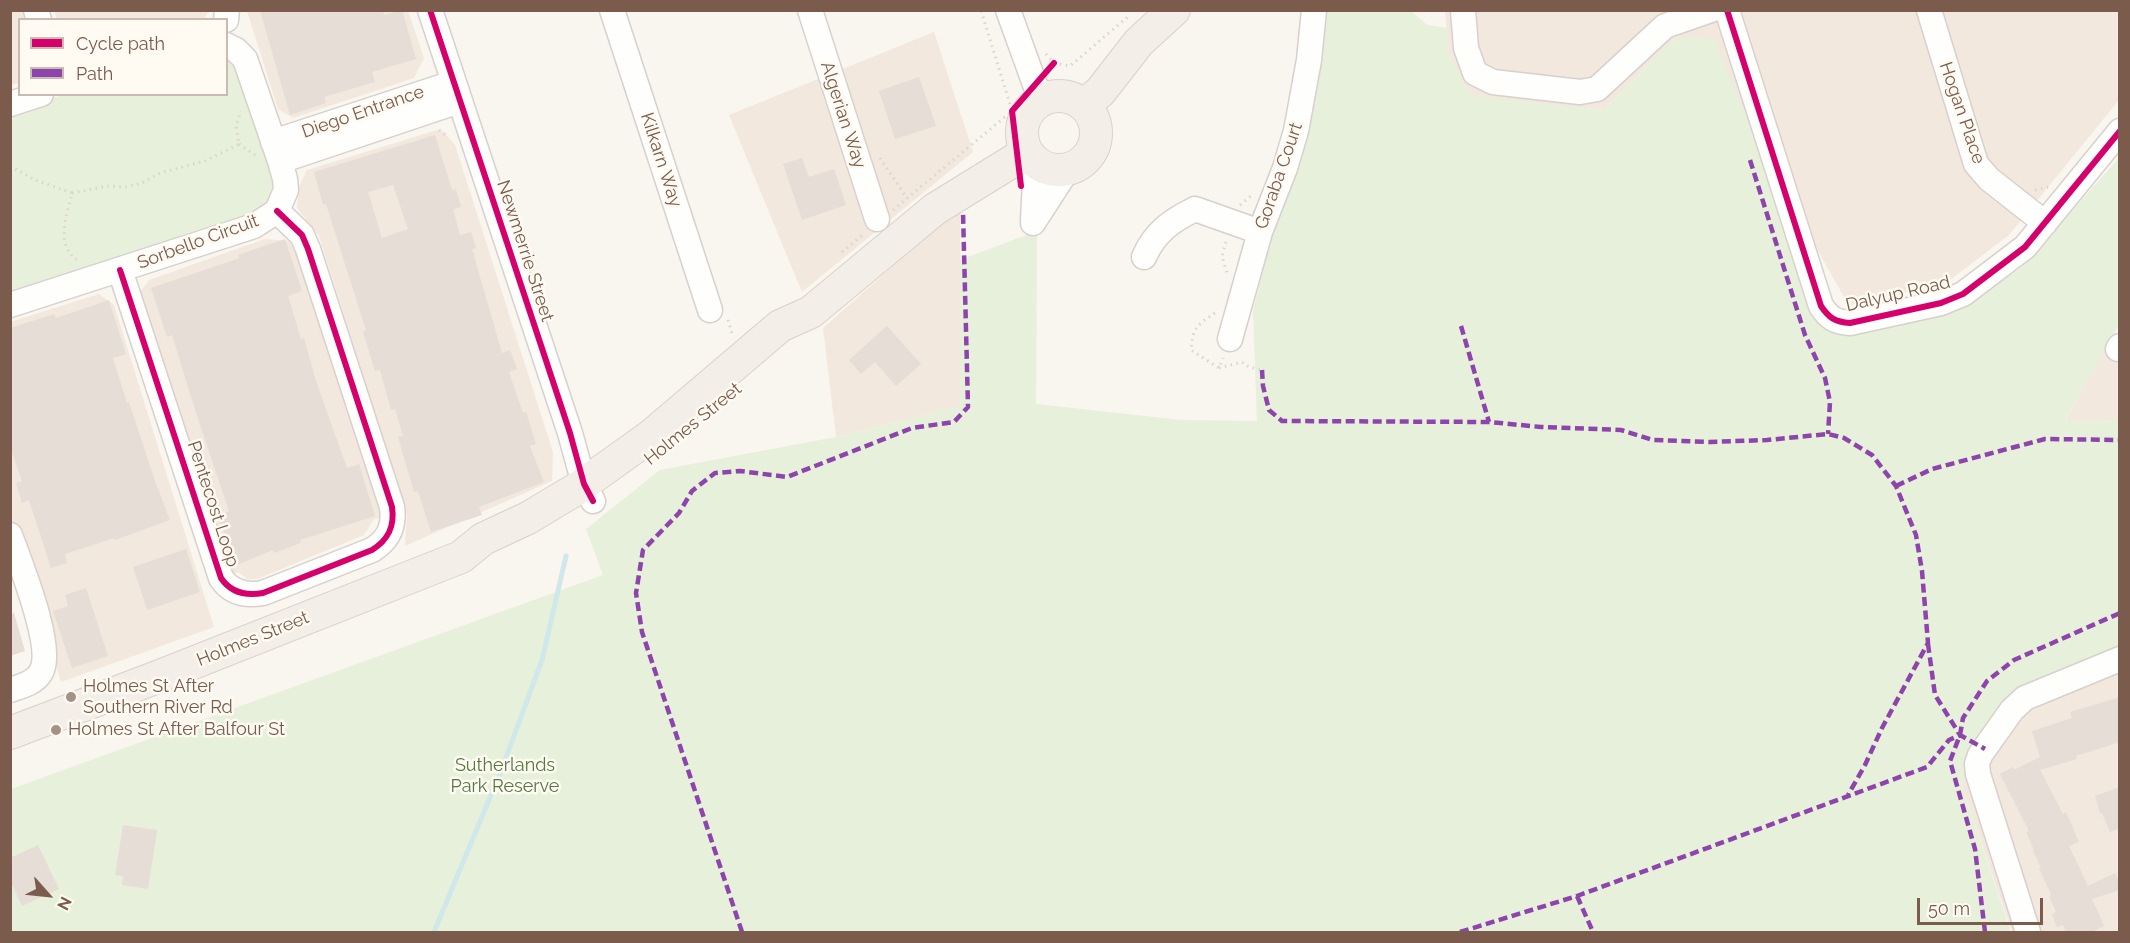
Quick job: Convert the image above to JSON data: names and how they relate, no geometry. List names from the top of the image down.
{
  "streets": {
    "main road": ["Holmes Street"],
    "street": [
      "Diego Entrance",
      "Hogan Place",
      "Algerian Way",
      "Kilkarn Way",
      "Goraba Court",
      "Sorbello Circuit",
      "Newmerrie Street",
      "Dalyup Road",
      "Pentecost Loop"
    ]
  },
  "crossings": [
    ["Diego Entrance", "Sorbello Circuit"],
    ["Diego Entrance", "Newmerrie Street"],
    ["Hogan Place", "Dalyup Road"],
    ["Sorbello Circuit", "Pentecost Loop"],
    ["Newmerrie Street", "Holmes Street"]
  ],
  "parks": ["Sutherlands Park Reserve"],
  "places": ["Holmes St After Southern River Rd", "Holmes St After Balfour St"],
  "legend": ["Cycle path", "Path"],
  "scale_bar": "50 m",
  "north": "bottom right"
}
